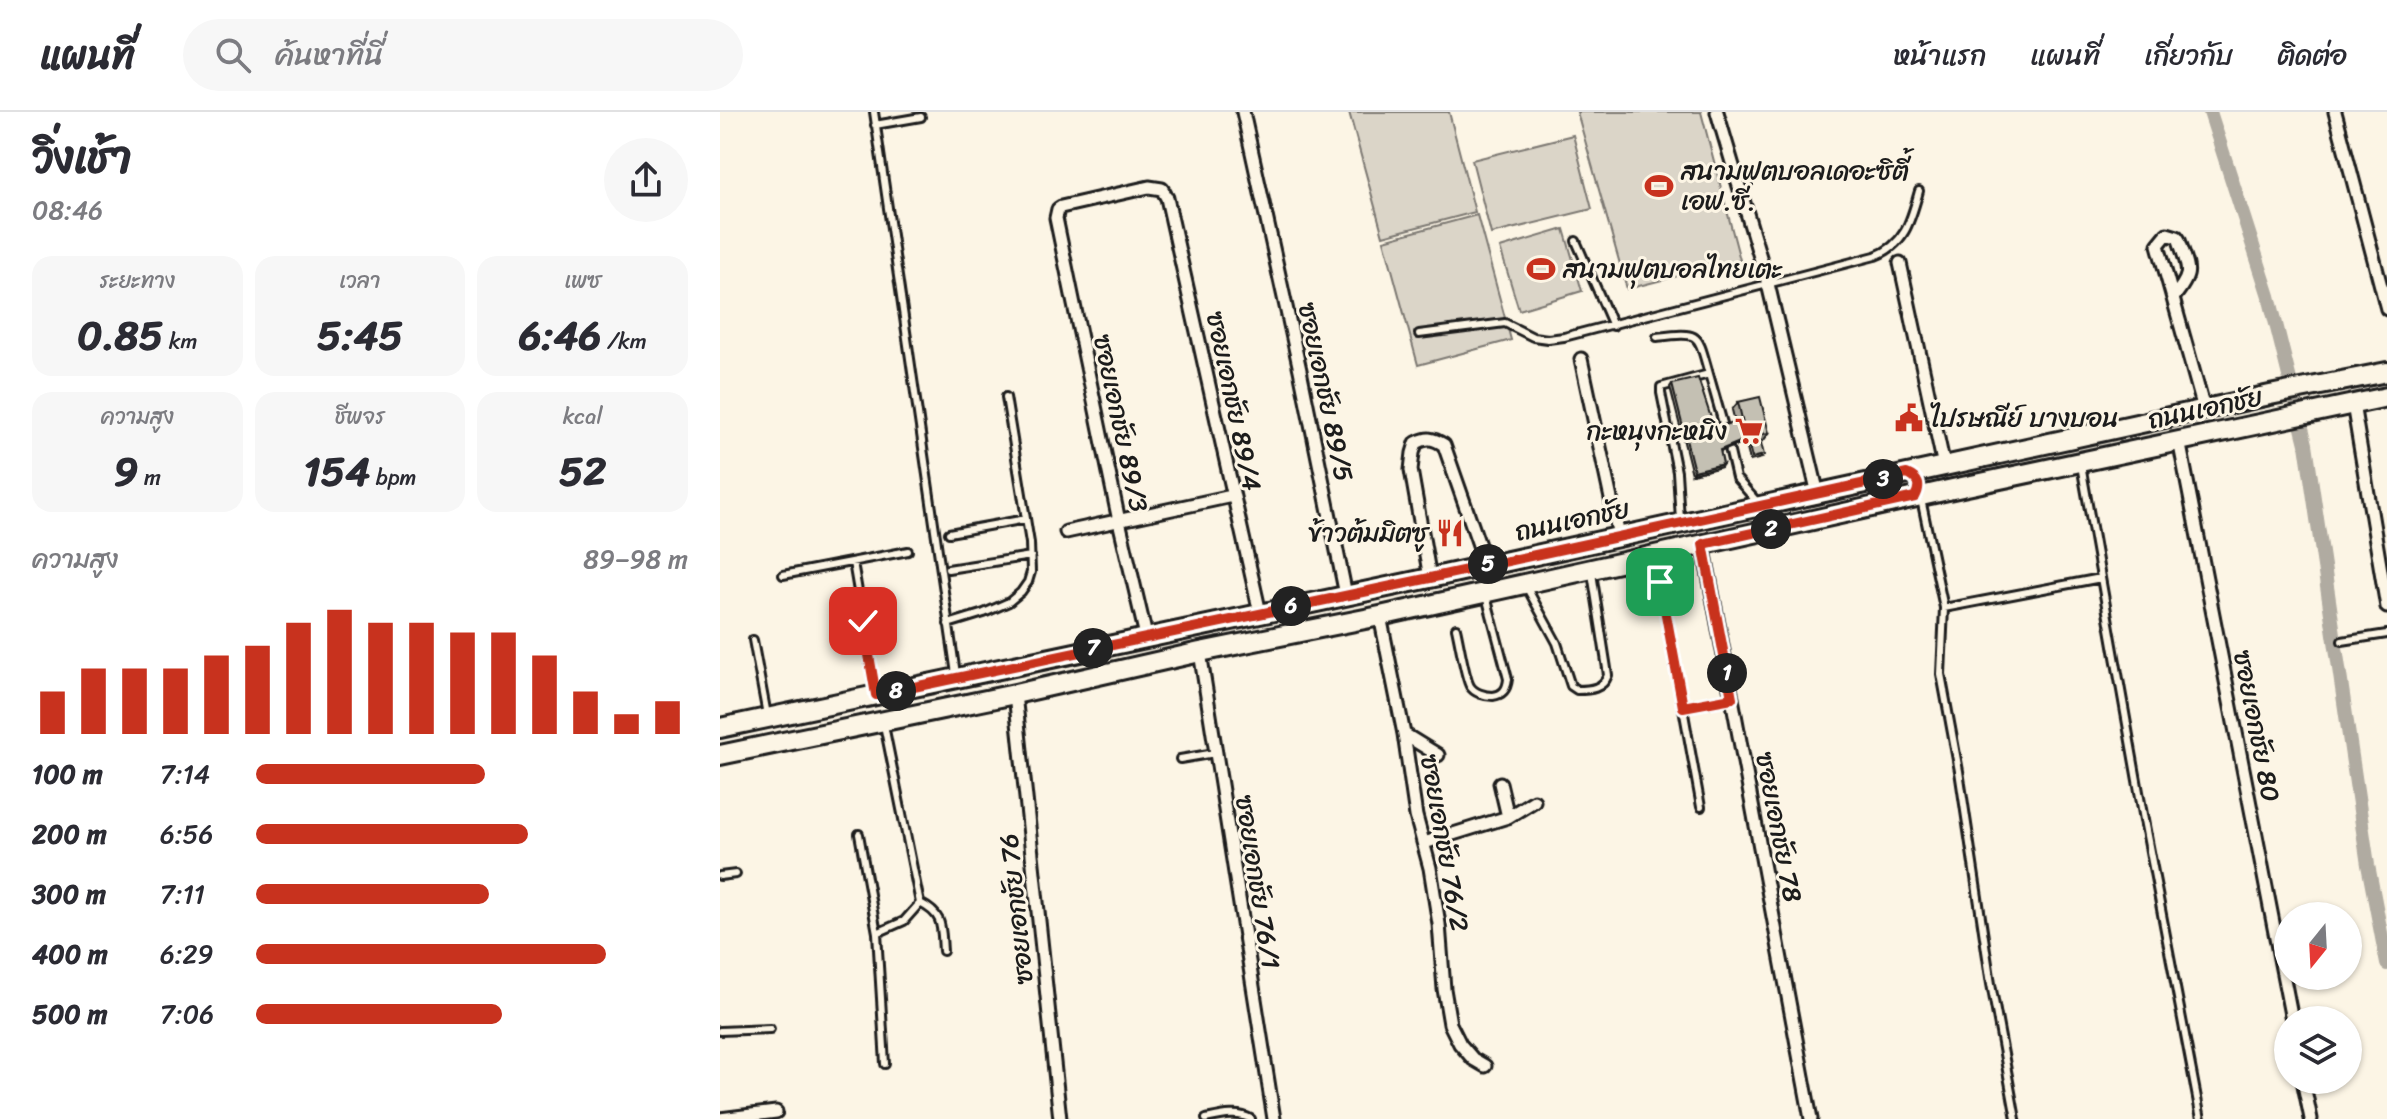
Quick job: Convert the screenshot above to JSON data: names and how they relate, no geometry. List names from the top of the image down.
{
  "streets": {
    "main road": ["ถนนเอกชัย"],
    "street": [
      "ซอยเอกชัย 89/5",
      "ซอยเอกชัย 89/4",
      "ซอยเอกชัย 89/3",
      "ซอยเอกชัย 80",
      "ซอยเอกชัย 78",
      "ซอยเอกชัย 76/2",
      "ซอยเอกชัย 76/1",
      "ซอยเอกชัย 76"
    ]
  },
  "crossings": [
    ["ซอยเอกชัย 89/5", "ถนนเอกชัย"],
    ["ซอยเอกชัย 89/4", "ถนนเอกชัย"],
    ["ซอยเอกชัย 89/4", "ซอยเอกชัย 89/3"],
    ["ถนนเอกชัย", "ซอยเอกชัย 89/3"],
    ["ถนนเอกชัย", "ซอยเอกชัย 80"],
    ["ถนนเอกชัย", "ซอยเอกชัย 78"],
    ["ถนนเอกชัย", "ซอยเอกชัย 76/2"],
    ["ถนนเอกชัย", "ซอยเอกชัย 76/1"],
    ["ถนนเอกชัย", "ซอยเอกชัย 76"]
  ],
  "places": {
    "sports": ["สนามฟุตบอลเดอะซิตี้ เอฟ.ซี.", "สนามฟุตบอลไทยเตะ"],
    "public building": ["ไปรษณีย์ บางบอน"],
    "supermarket": ["กะหนุงกะหนิง"],
    "restaurant": ["ข้าวต้มมิตซู"]
  },
  "north": "bottom",
  "page": {
    "header": "แผนที่",
    "search": "ค้นหาที่นี่",
    "nav": [
      "หน้าแรก",
      "แผนที่",
      "เกี่ยวกับ",
      "ติดต่อ"
    ],
    "heading": ["วิ่งเช้า", "08:46"],
    "stats": [
      ["ระยะทาง", "0.85 km"],
      ["เวลา", "5:45"],
      ["เพซ", "6:46 /km"],
      ["ความสูง", "9 m"],
      ["ชีพจร", "154 bpm"],
      ["kcal", "52"]
    ],
    "pins": [
      "3",
      "2",
      "5",
      "6",
      "7",
      "1",
      "8"
    ],
    "chart": ["ความสูง", "89–98 m"],
    "list": [
      {
        "name": "100 m",
        "note": "7:14"
      },
      {
        "name": "200 m",
        "note": "6:56"
      },
      {
        "name": "300 m",
        "note": "7:11"
      },
      {
        "name": "400 m",
        "note": "6:29"
      },
      {
        "name": "500 m",
        "note": "7:06"
      }
    ]
  }
}
